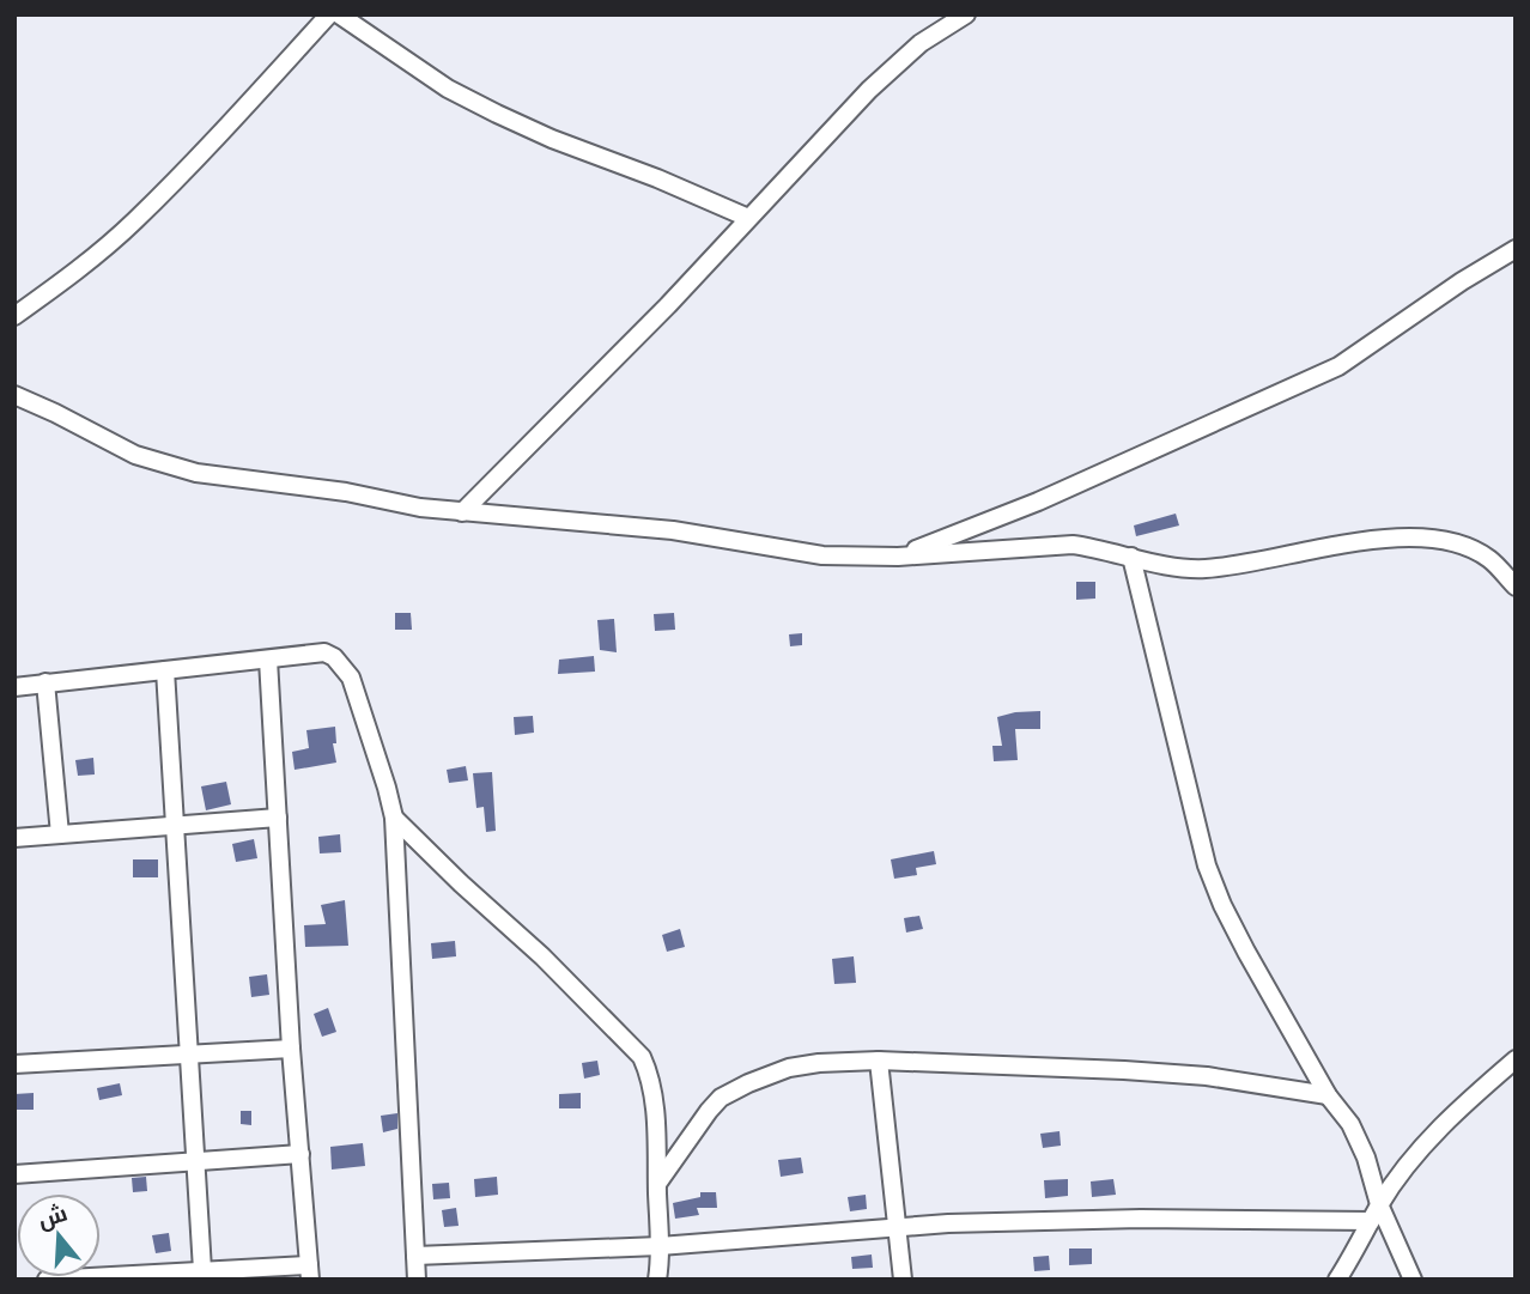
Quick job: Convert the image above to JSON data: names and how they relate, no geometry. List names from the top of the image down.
{
  "north": "top"
}
